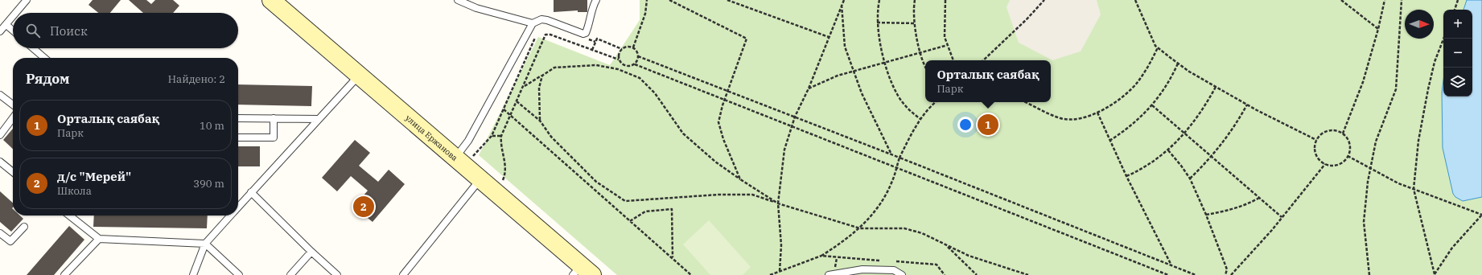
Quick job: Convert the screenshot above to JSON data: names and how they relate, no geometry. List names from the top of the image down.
{
  "streets": {
    "street": ["улица Ержанова"]
  },
  "north": "right",
  "page": {
    "map_buttons": ["+", "−"],
    "search": "Поиск",
    "heading": ["Рядом", "Найдено: 2"],
    "popup": ["Орталық саябақ", "Парк"],
    "list": [
      {
        "mark": "1",
        "name": "Орталық саябақ",
        "note": "Парк",
        "value": "10 m"
      },
      {
        "mark": "2",
        "name": "д/с \"Мерей\"",
        "note": "Школа",
        "value": "390 m"
      }
    ],
    "pins": ["1", "2"]
  }
}
